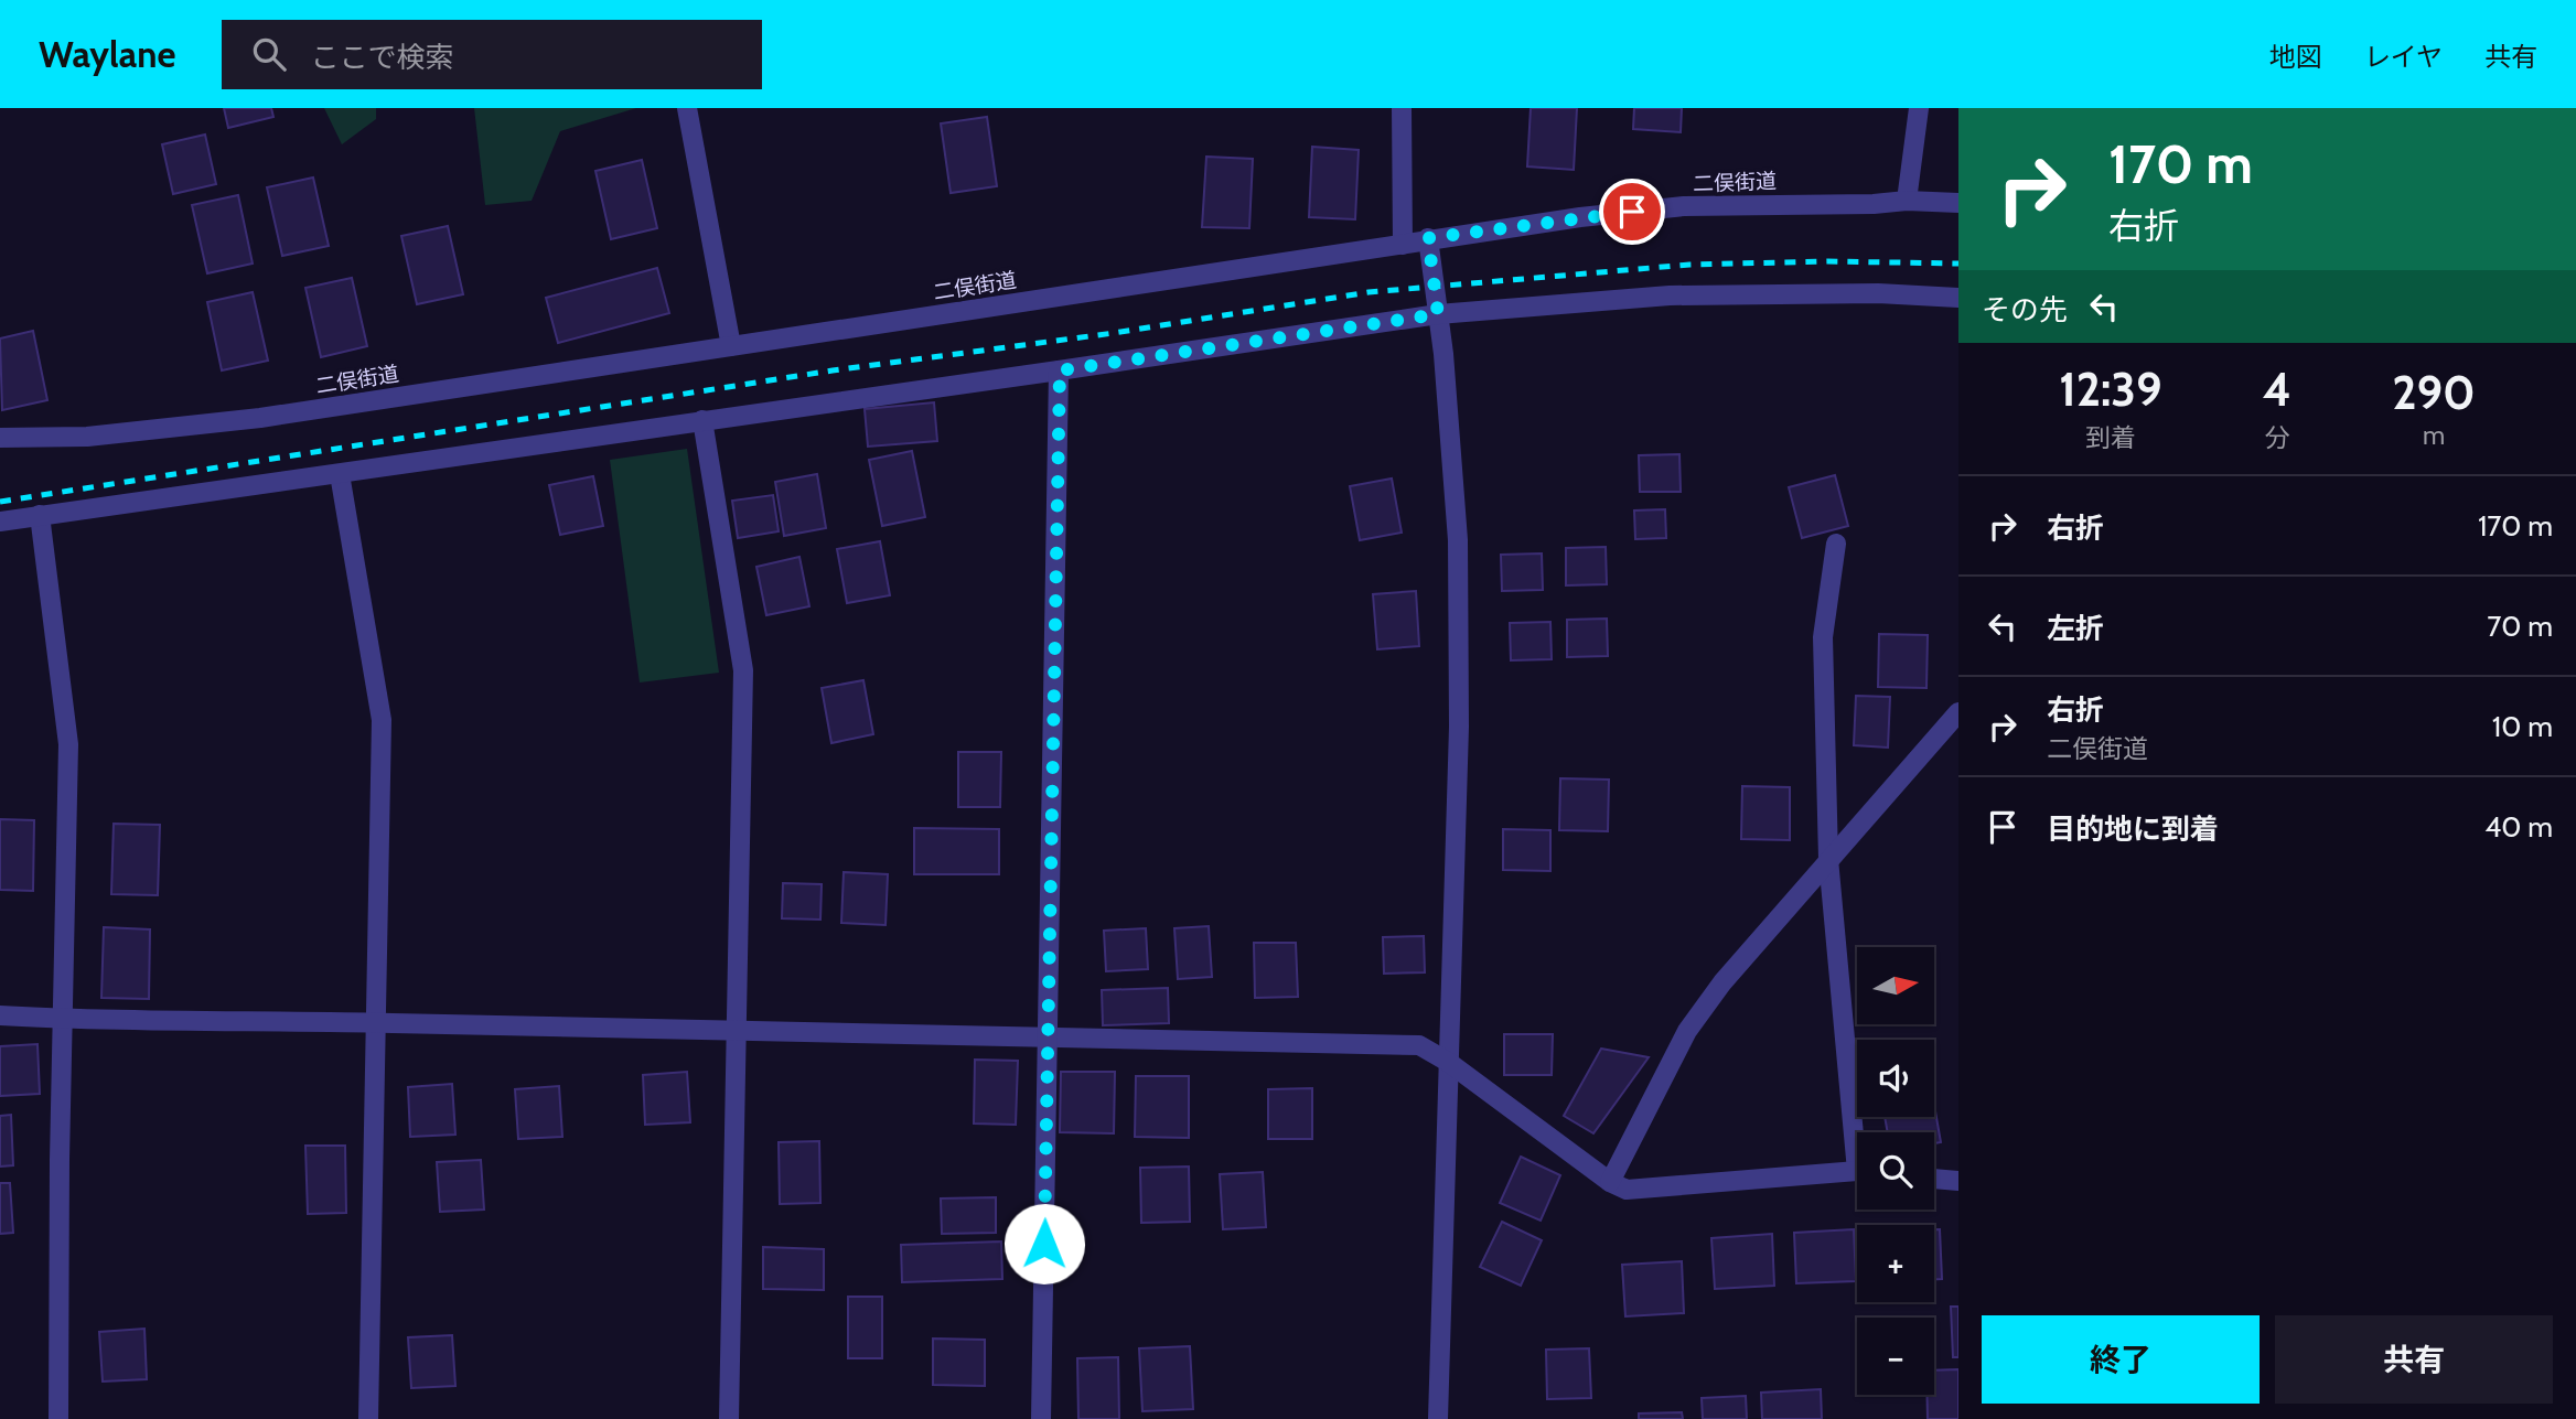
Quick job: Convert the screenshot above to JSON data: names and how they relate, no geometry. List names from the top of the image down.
{
  "streets": {
    "street": ["二俣街道"]
  },
  "north": "right",
  "page": {
    "header": "Waylane",
    "search": "ここで検索",
    "nav": ["地図", "レイヤ", "共有"],
    "turn": ["170 m", "右折"],
    "then": "その先",
    "eta": [
      "12:39",
      "到着",
      "4",
      "分",
      "290",
      "m"
    ],
    "list": [
      {
        "name": "右折",
        "value": "170 m"
      },
      {
        "name": "左折",
        "value": "70 m"
      },
      {
        "name": "右折",
        "note": "二俣街道",
        "value": "10 m"
      },
      {
        "name": "目的地に到着",
        "value": "40 m"
      }
    ],
    "map_buttons": ["+", "−"],
    "buttons": ["終了", "共有"]
  }
}
